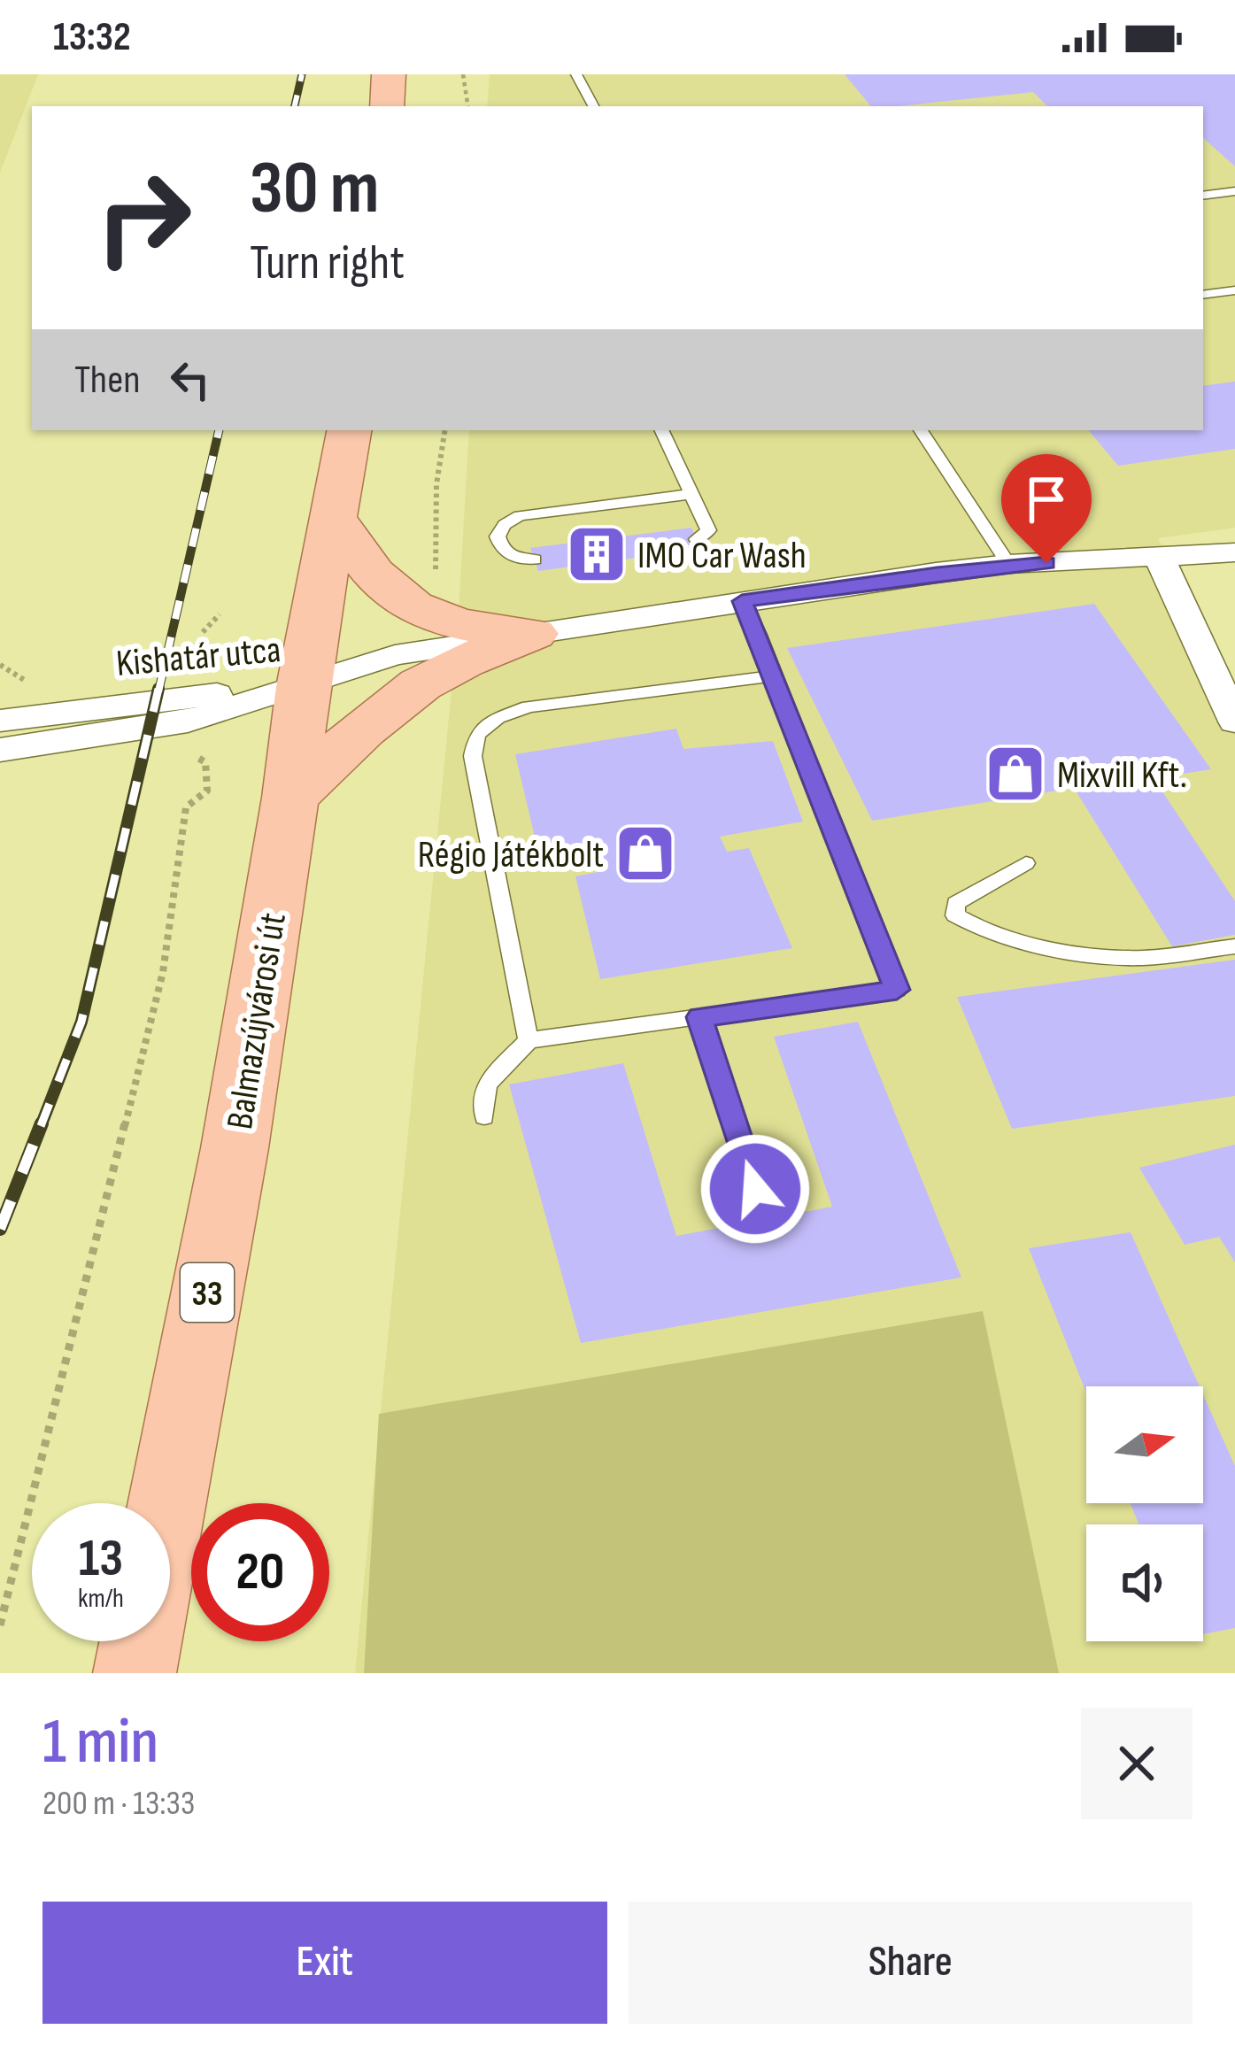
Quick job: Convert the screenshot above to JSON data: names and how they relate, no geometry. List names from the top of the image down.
{
  "streets": {
    "main road": ["Balmazújvárosi út", "33"],
    "street": ["Kishatár utca"]
  },
  "crossings": [
    ["Kishatár utca", "Balmazújvárosi út"]
  ],
  "places": {
    "building": ["IMO Car Wash"],
    "shop": ["Mixvill Kft.", "Régio Játékbolt"]
  },
  "north": "right",
  "page": {
    "status": "13:32",
    "turn": ["30 m", "Turn right"],
    "then": "Then",
    "speed": "13 km/h",
    "limit": "20",
    "heading": ["1 min", "200 m · 13:33"],
    "buttons": ["Exit", "Share"]
  }
}
